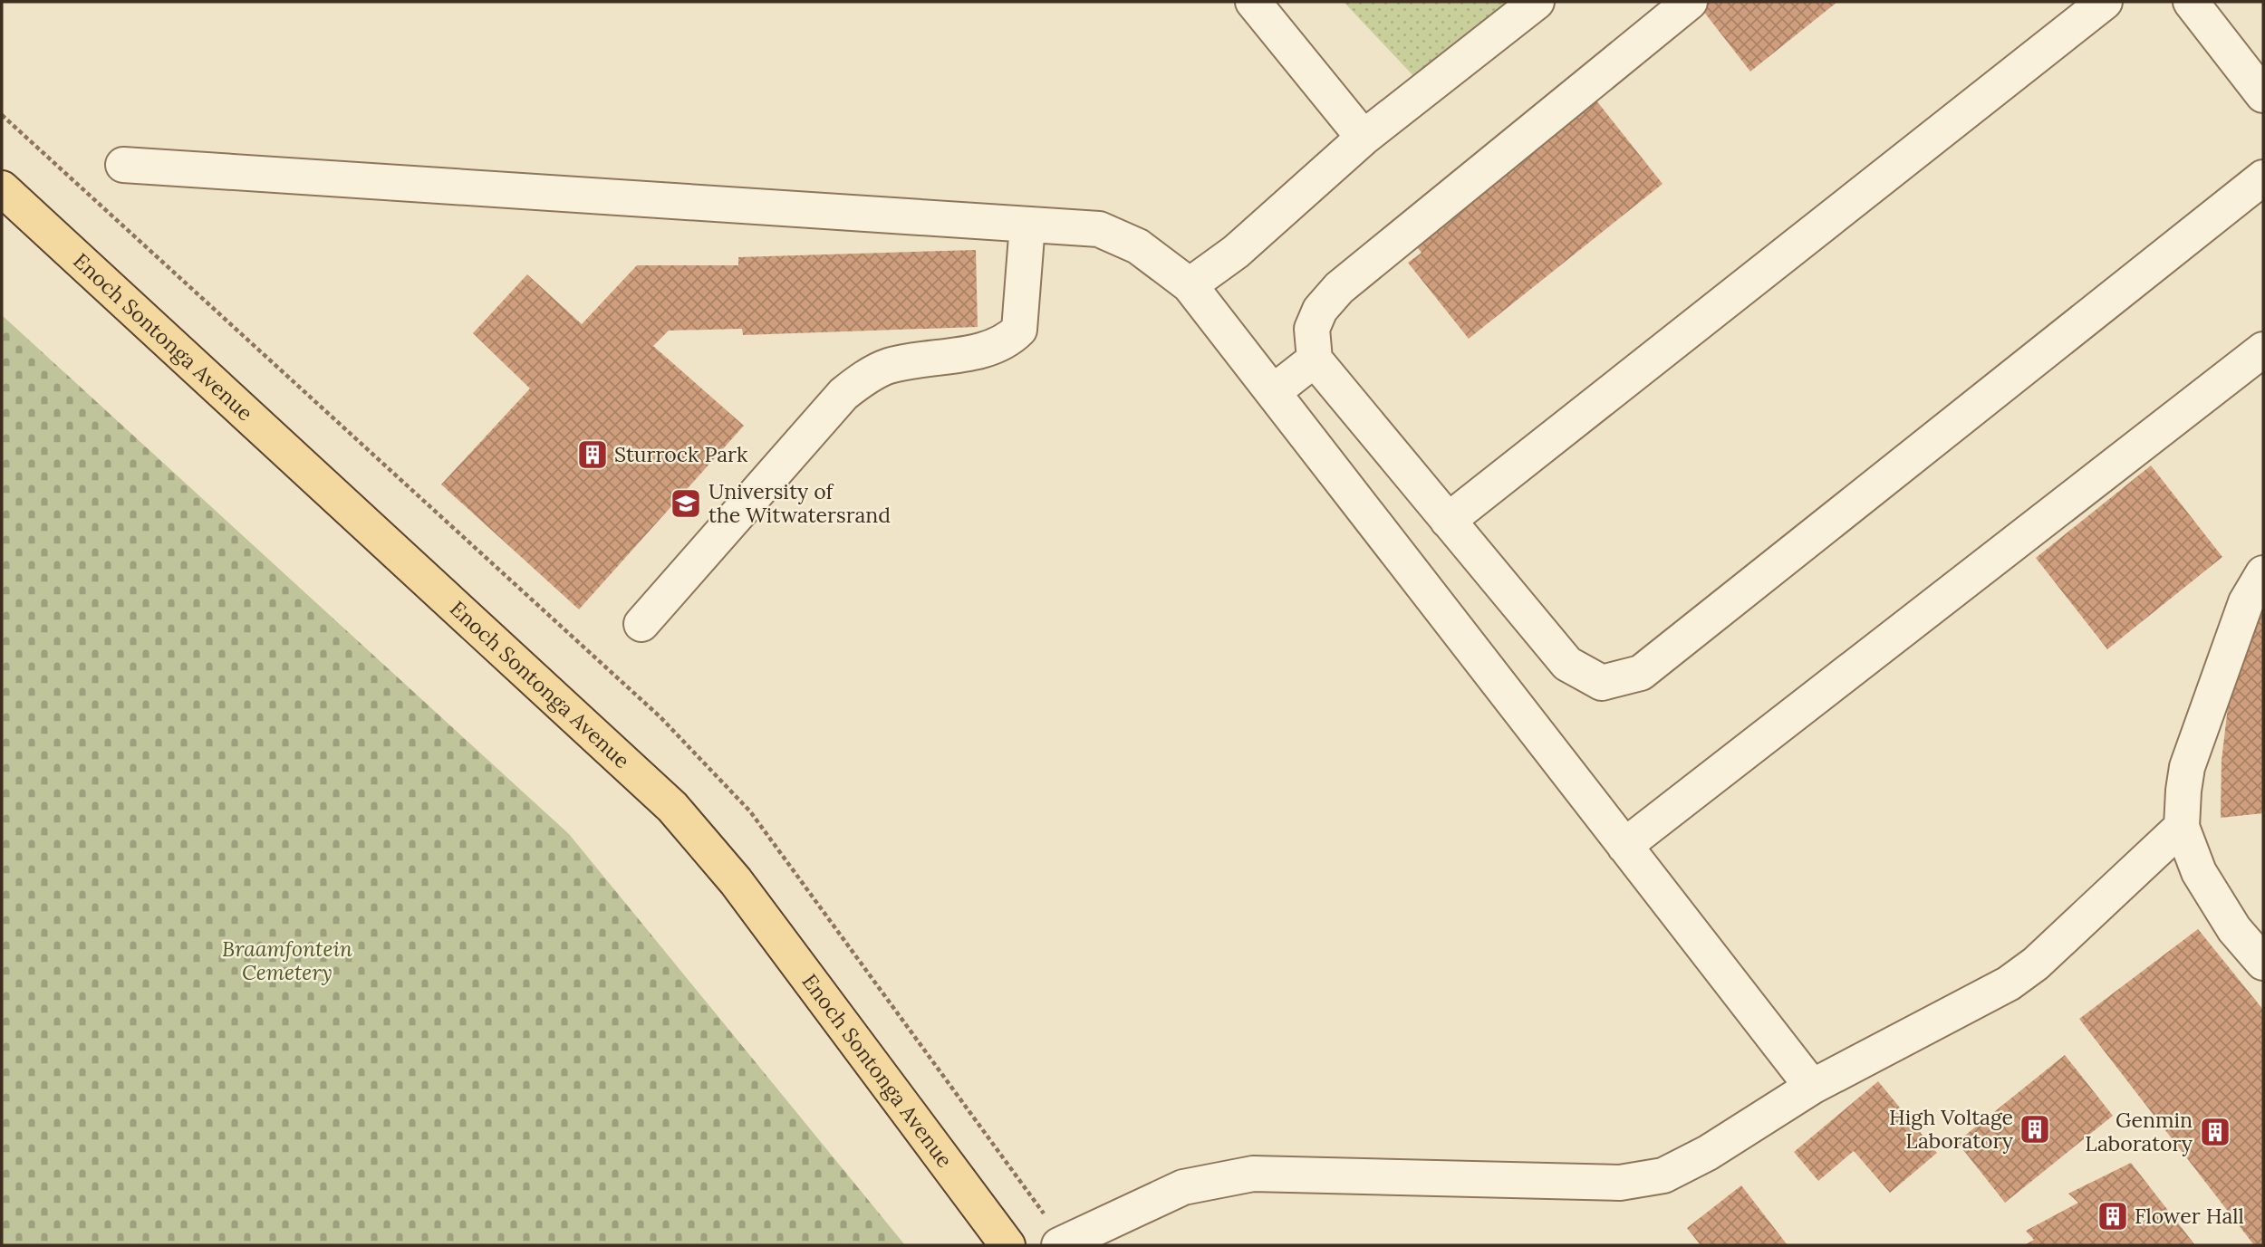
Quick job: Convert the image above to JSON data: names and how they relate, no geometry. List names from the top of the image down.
{
  "streets": {
    "main road": ["Enoch Sontonga Avenue"]
  },
  "parks": ["Braamfontein Cemetery"],
  "places": {
    "building": [
      "Sturrock Park",
      "High Voltage Laboratory",
      "Genmin Laboratory",
      "Flower Hall"
    ],
    "school or university": ["University of the Witwatersrand"]
  }
}
